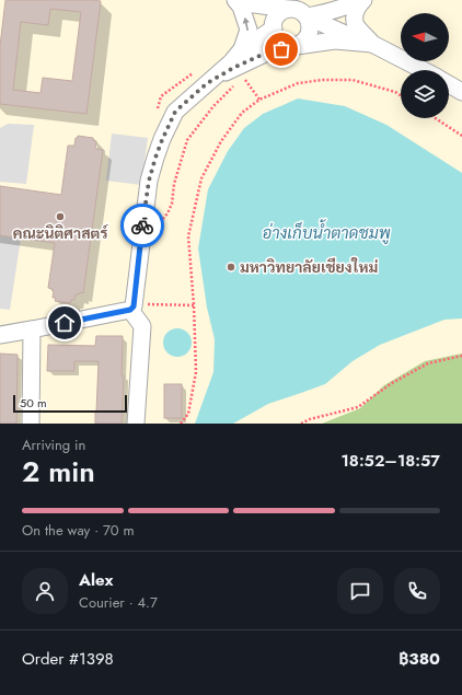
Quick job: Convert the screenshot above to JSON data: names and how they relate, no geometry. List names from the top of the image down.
{
  "water": ["อ่างเก็บน้ำตาดชมพู"],
  "places": ["คณะนิติศาสตร์", "มหาวิทยาลัยเชียงใหม่"],
  "scale_bar": "50 m",
  "north": "left",
  "page": {
    "scale": "50 m",
    "heading": ["2 min", "Arriving in", "18:52–18:57"],
    "panel": [
      "Alex",
      "Courier · 4.7",
      "Order #1398",
      "฿380"
    ],
    "bar": "On the way · 70 m"
  }
}
